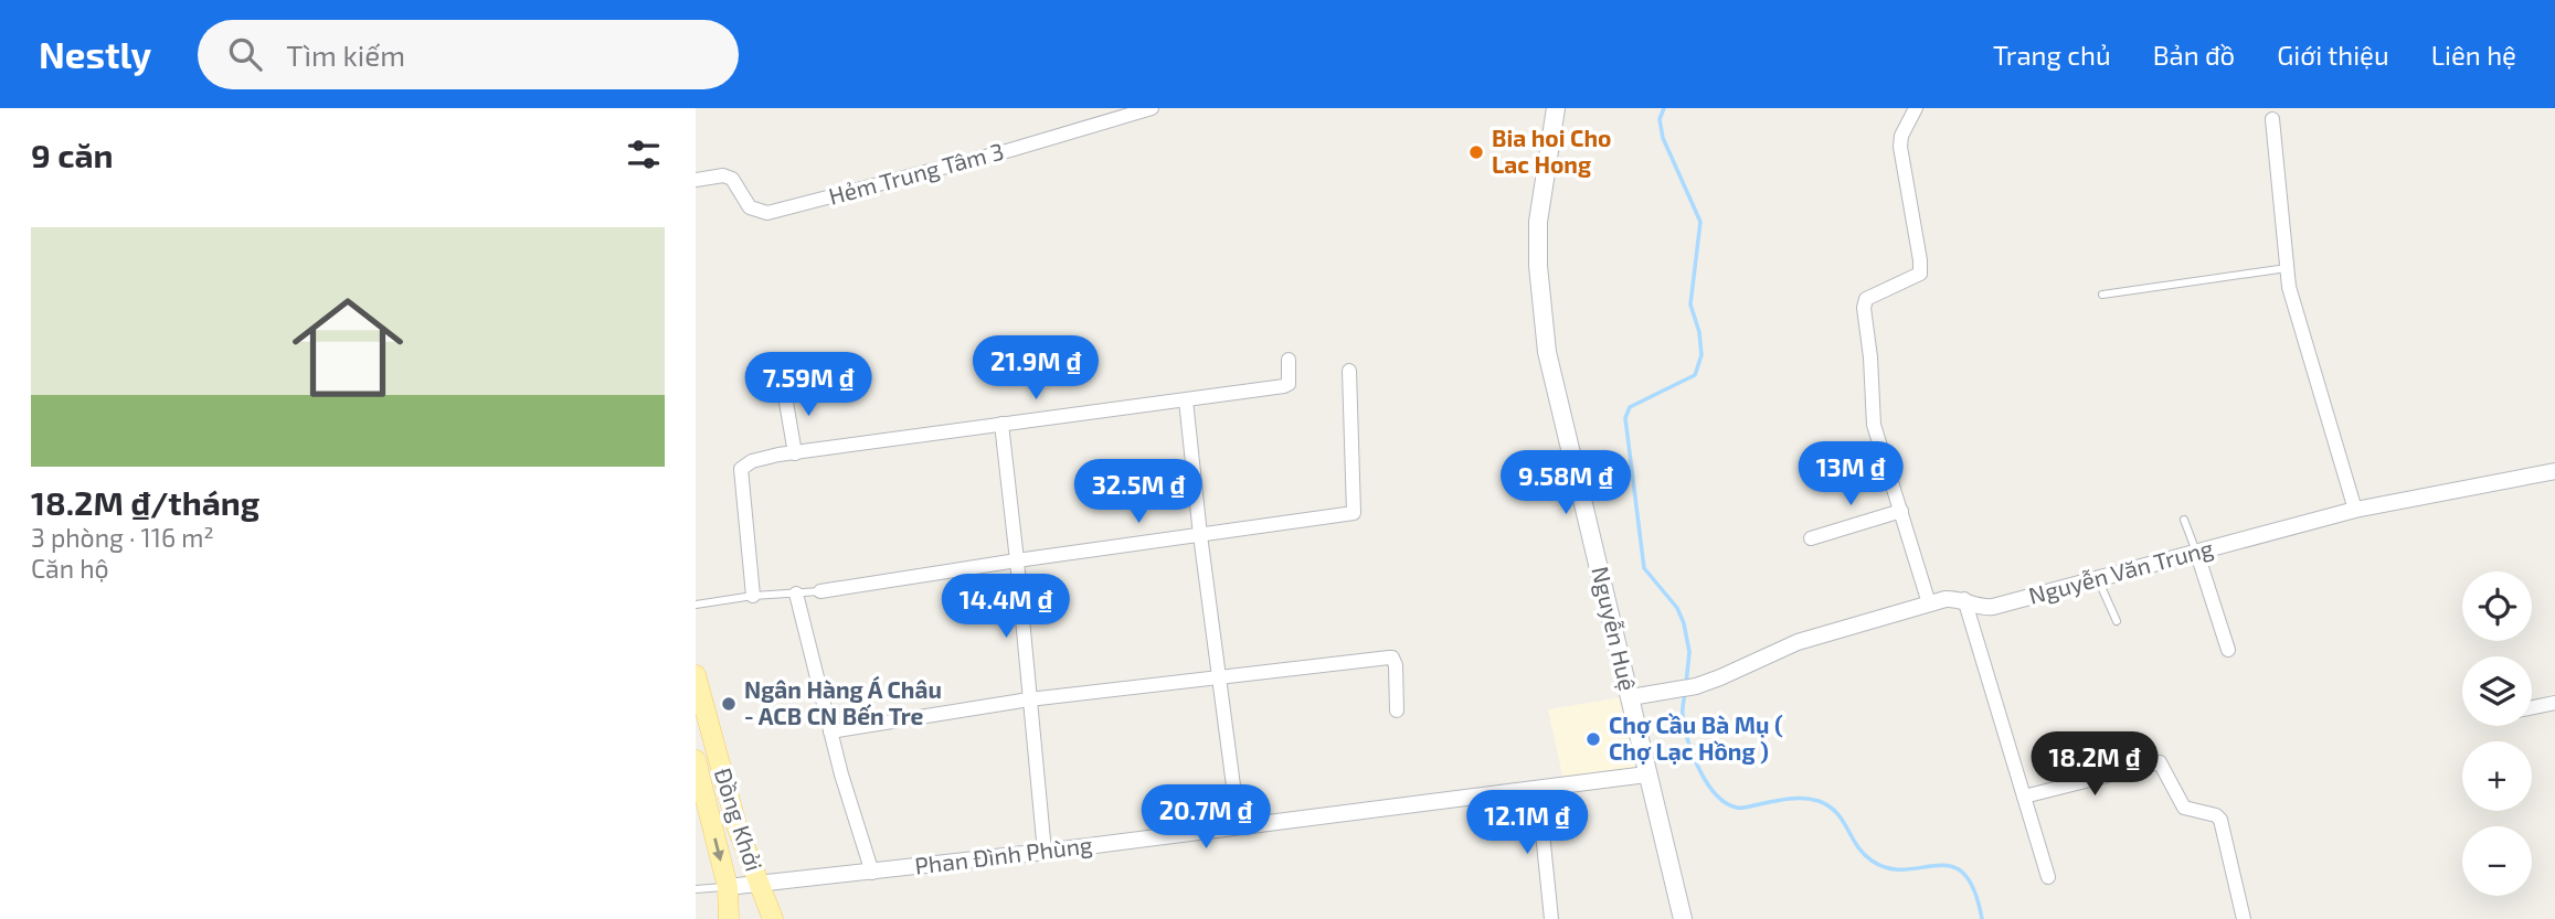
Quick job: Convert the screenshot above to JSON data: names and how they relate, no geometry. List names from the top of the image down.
{
  "streets": {
    "main road": ["Nguyễn Huệ", "Đồng Khởi"],
    "street": ["Hẻm Trung Tâm 3", "Nguyễn Văn Trung", "Phan Đình Phùng"]
  },
  "crossings": [
    ["Nguyễn Văn Trung", "Nguyễn Huệ"],
    ["Nguyễn Huệ", "Phan Đình Phùng"],
    ["Đồng Khởi", "Phan Đình Phùng"]
  ],
  "places": ["Bia hoi Cho Lac Hong", "Ngân Hàng Á Châu - ACB CN Bến Tre", "Chợ Cầu Bà Mụ ( Chợ Lạc Hồng )"],
  "page": {
    "header": "Nestly",
    "search": "Tìm kiếm",
    "nav": [
      "Trang chủ",
      "Bản đồ",
      "Giới thiệu",
      "Liên hệ"
    ],
    "heading": "9 căn",
    "list": [
      {
        "name": "18.2M ₫/tháng",
        "note": "3 phòng · 116 m² · Căn hộ"
      }
    ],
    "price": [
      "21.9M ₫",
      "7.59M ₫",
      "13M ₫",
      "9.58M ₫",
      "32.5M ₫",
      "14.4M ₫",
      "18.2M ₫",
      "20.7M ₫",
      "12.1M ₫"
    ],
    "map_buttons": ["+", "−"]
  }
}
